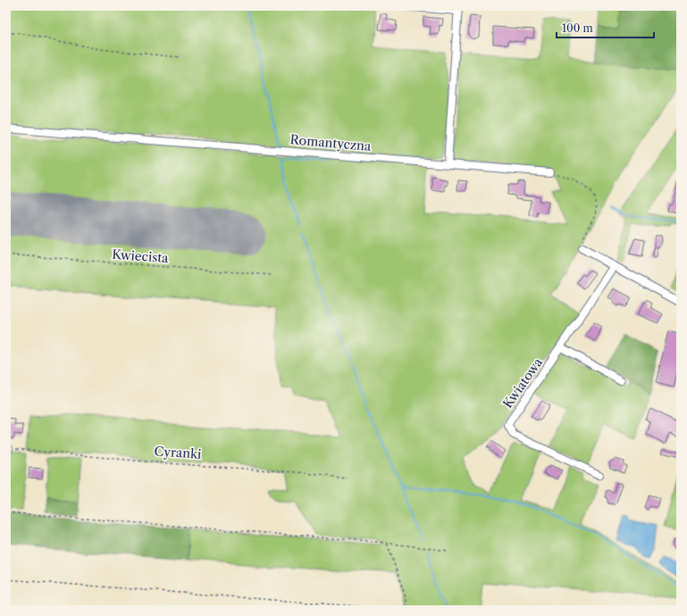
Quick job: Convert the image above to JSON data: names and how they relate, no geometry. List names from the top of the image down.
{
  "streets": {
    "street": ["Romantyczna", "Kwiatowa"],
    "path": ["Kwiecista", "Cyranki"]
  },
  "scale_bar": "100 m"
}
